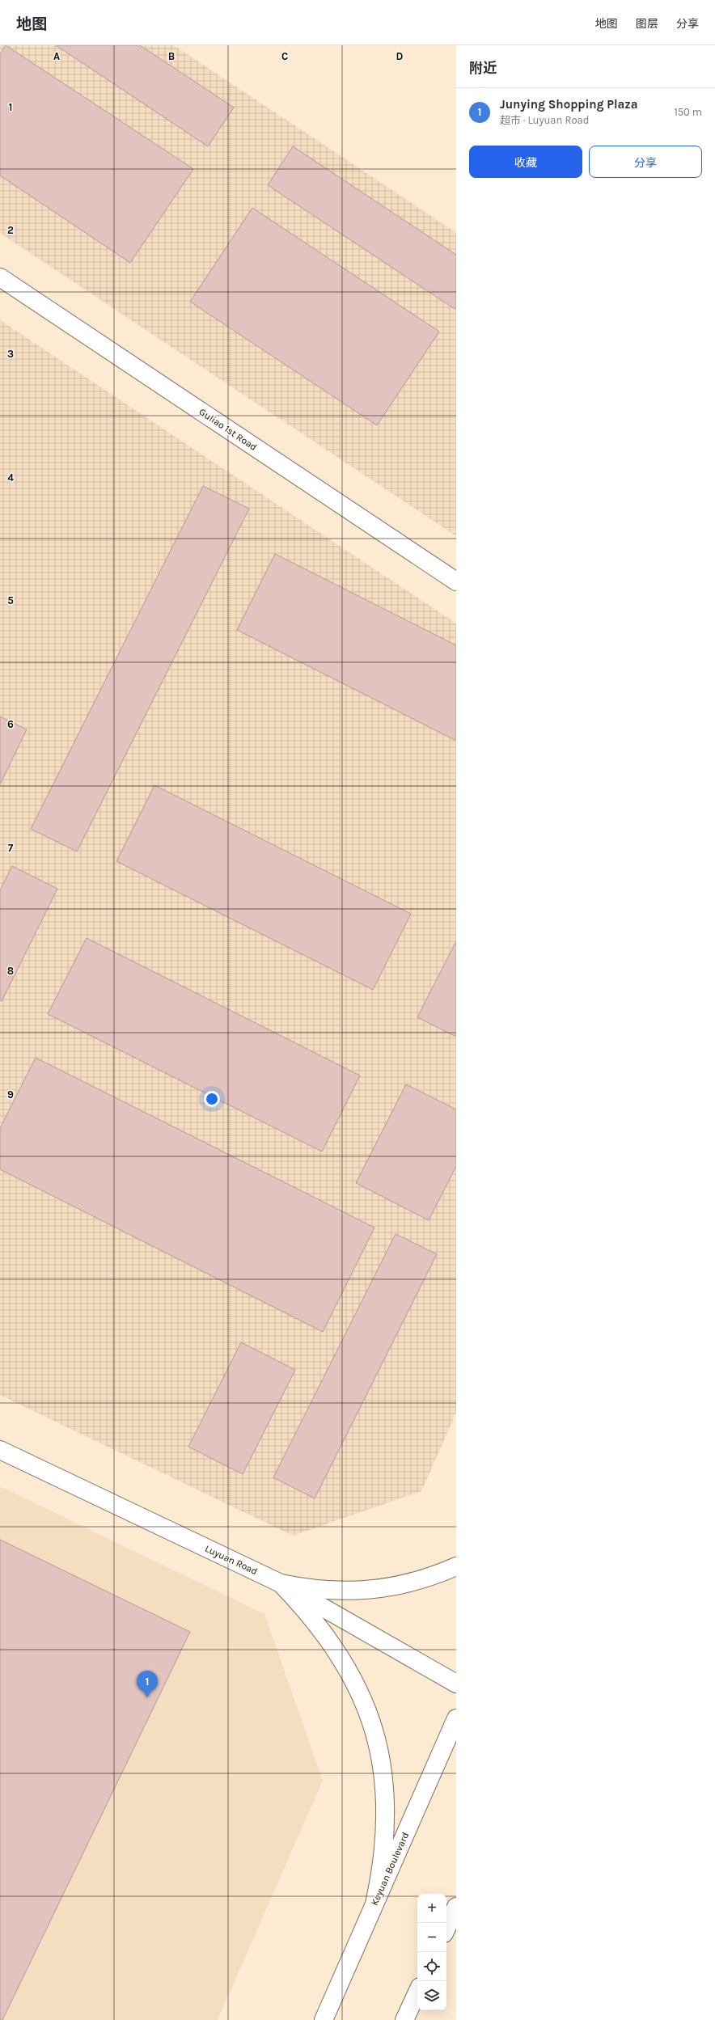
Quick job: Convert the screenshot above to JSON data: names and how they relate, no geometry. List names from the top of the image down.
{
  "streets": {
    "street": ["Guliao 1st Road", "Luyuan Road", "Keyuan Boulevard"]
  },
  "page": {
    "header": "地图",
    "nav": ["地图", "图层", "分享"],
    "heading": "附近",
    "list": [
      {
        "mark": "1",
        "name": "Junying Shopping Plaza",
        "note": "超市 · Luyuan Road",
        "value": "150 m"
      }
    ],
    "buttons": ["收藏", "分享"],
    "pins": "1",
    "map_buttons": ["+", "−"]
  },
  "grid": {
    "columns": [
      "A",
      "B",
      "C",
      "D"
    ],
    "rows": [
      "1",
      "2",
      "3",
      "4",
      "5",
      "6",
      "7",
      "8",
      "9"
    ]
  }
}
